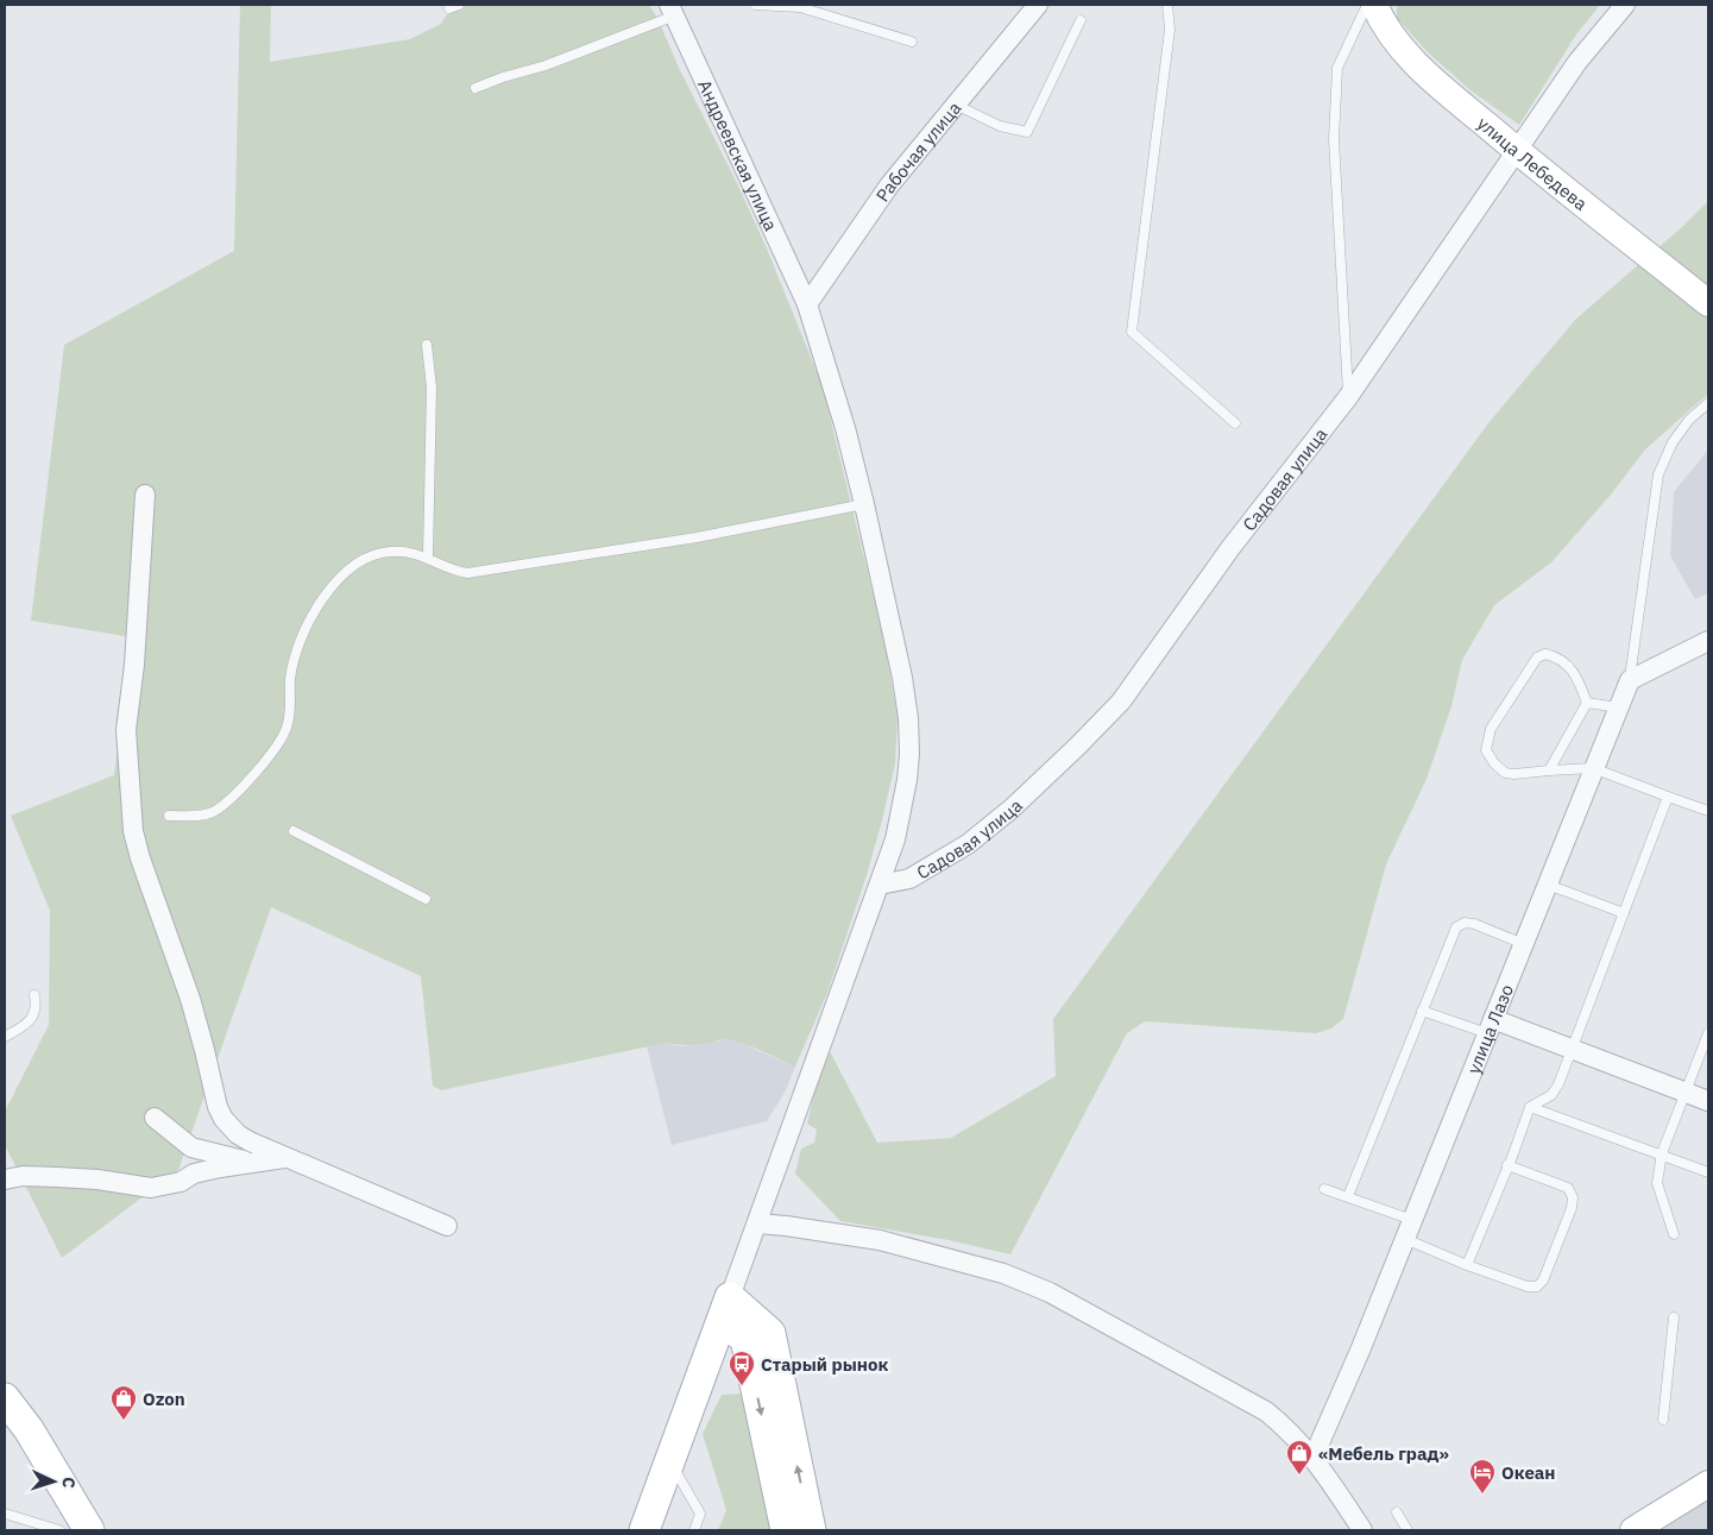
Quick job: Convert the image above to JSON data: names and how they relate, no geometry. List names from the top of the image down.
{
  "streets": {
    "street": [
      "Рабочая улица",
      "Андреевская улица",
      "улица Лебедева",
      "Садовая улица",
      "улица Лазо"
    ]
  },
  "crossings": [
    ["Рабочая улица", "Андреевская улица"],
    ["Андреевская улица", "Садовая улица"],
    ["улица Лебедева", "Садовая улица"]
  ],
  "places": {
    "bus stop": ["Старый рынок"],
    "shop": ["Ozon", "«Мебель град»"],
    "hotel": ["Океан"]
  },
  "north": "right"
}
